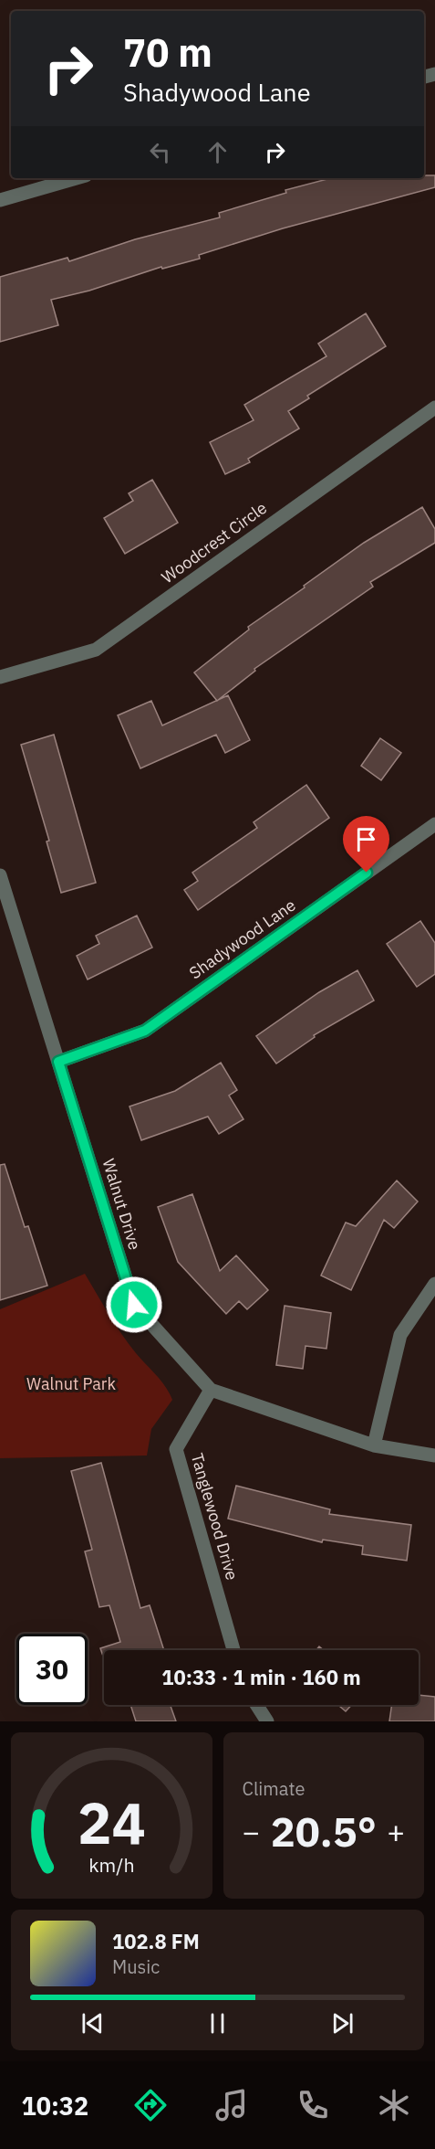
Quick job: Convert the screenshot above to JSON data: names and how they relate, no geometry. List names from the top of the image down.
{
  "streets": {
    "street": [
      "Woodcrest Circle",
      "Shadywood Lane",
      "Walnut Drive",
      "Tanglewood Drive"
    ]
  },
  "crossings": [
    ["Shadywood Lane", "Walnut Drive"],
    ["Walnut Drive", "Tanglewood Drive"]
  ],
  "parks": ["Walnut Park"],
  "page": {
    "turn": ["70 m", "Shadywood Lane"],
    "limit": "30",
    "trip": "10:33 · 1 min · 160 m",
    "tile": "Climate",
    "heat": ["−", "20.5°", "+"],
    "song": ["102.8 FM", "Music"],
    "tabs": "10:32",
    "gauge": ["24", "km/h"]
  }
}
